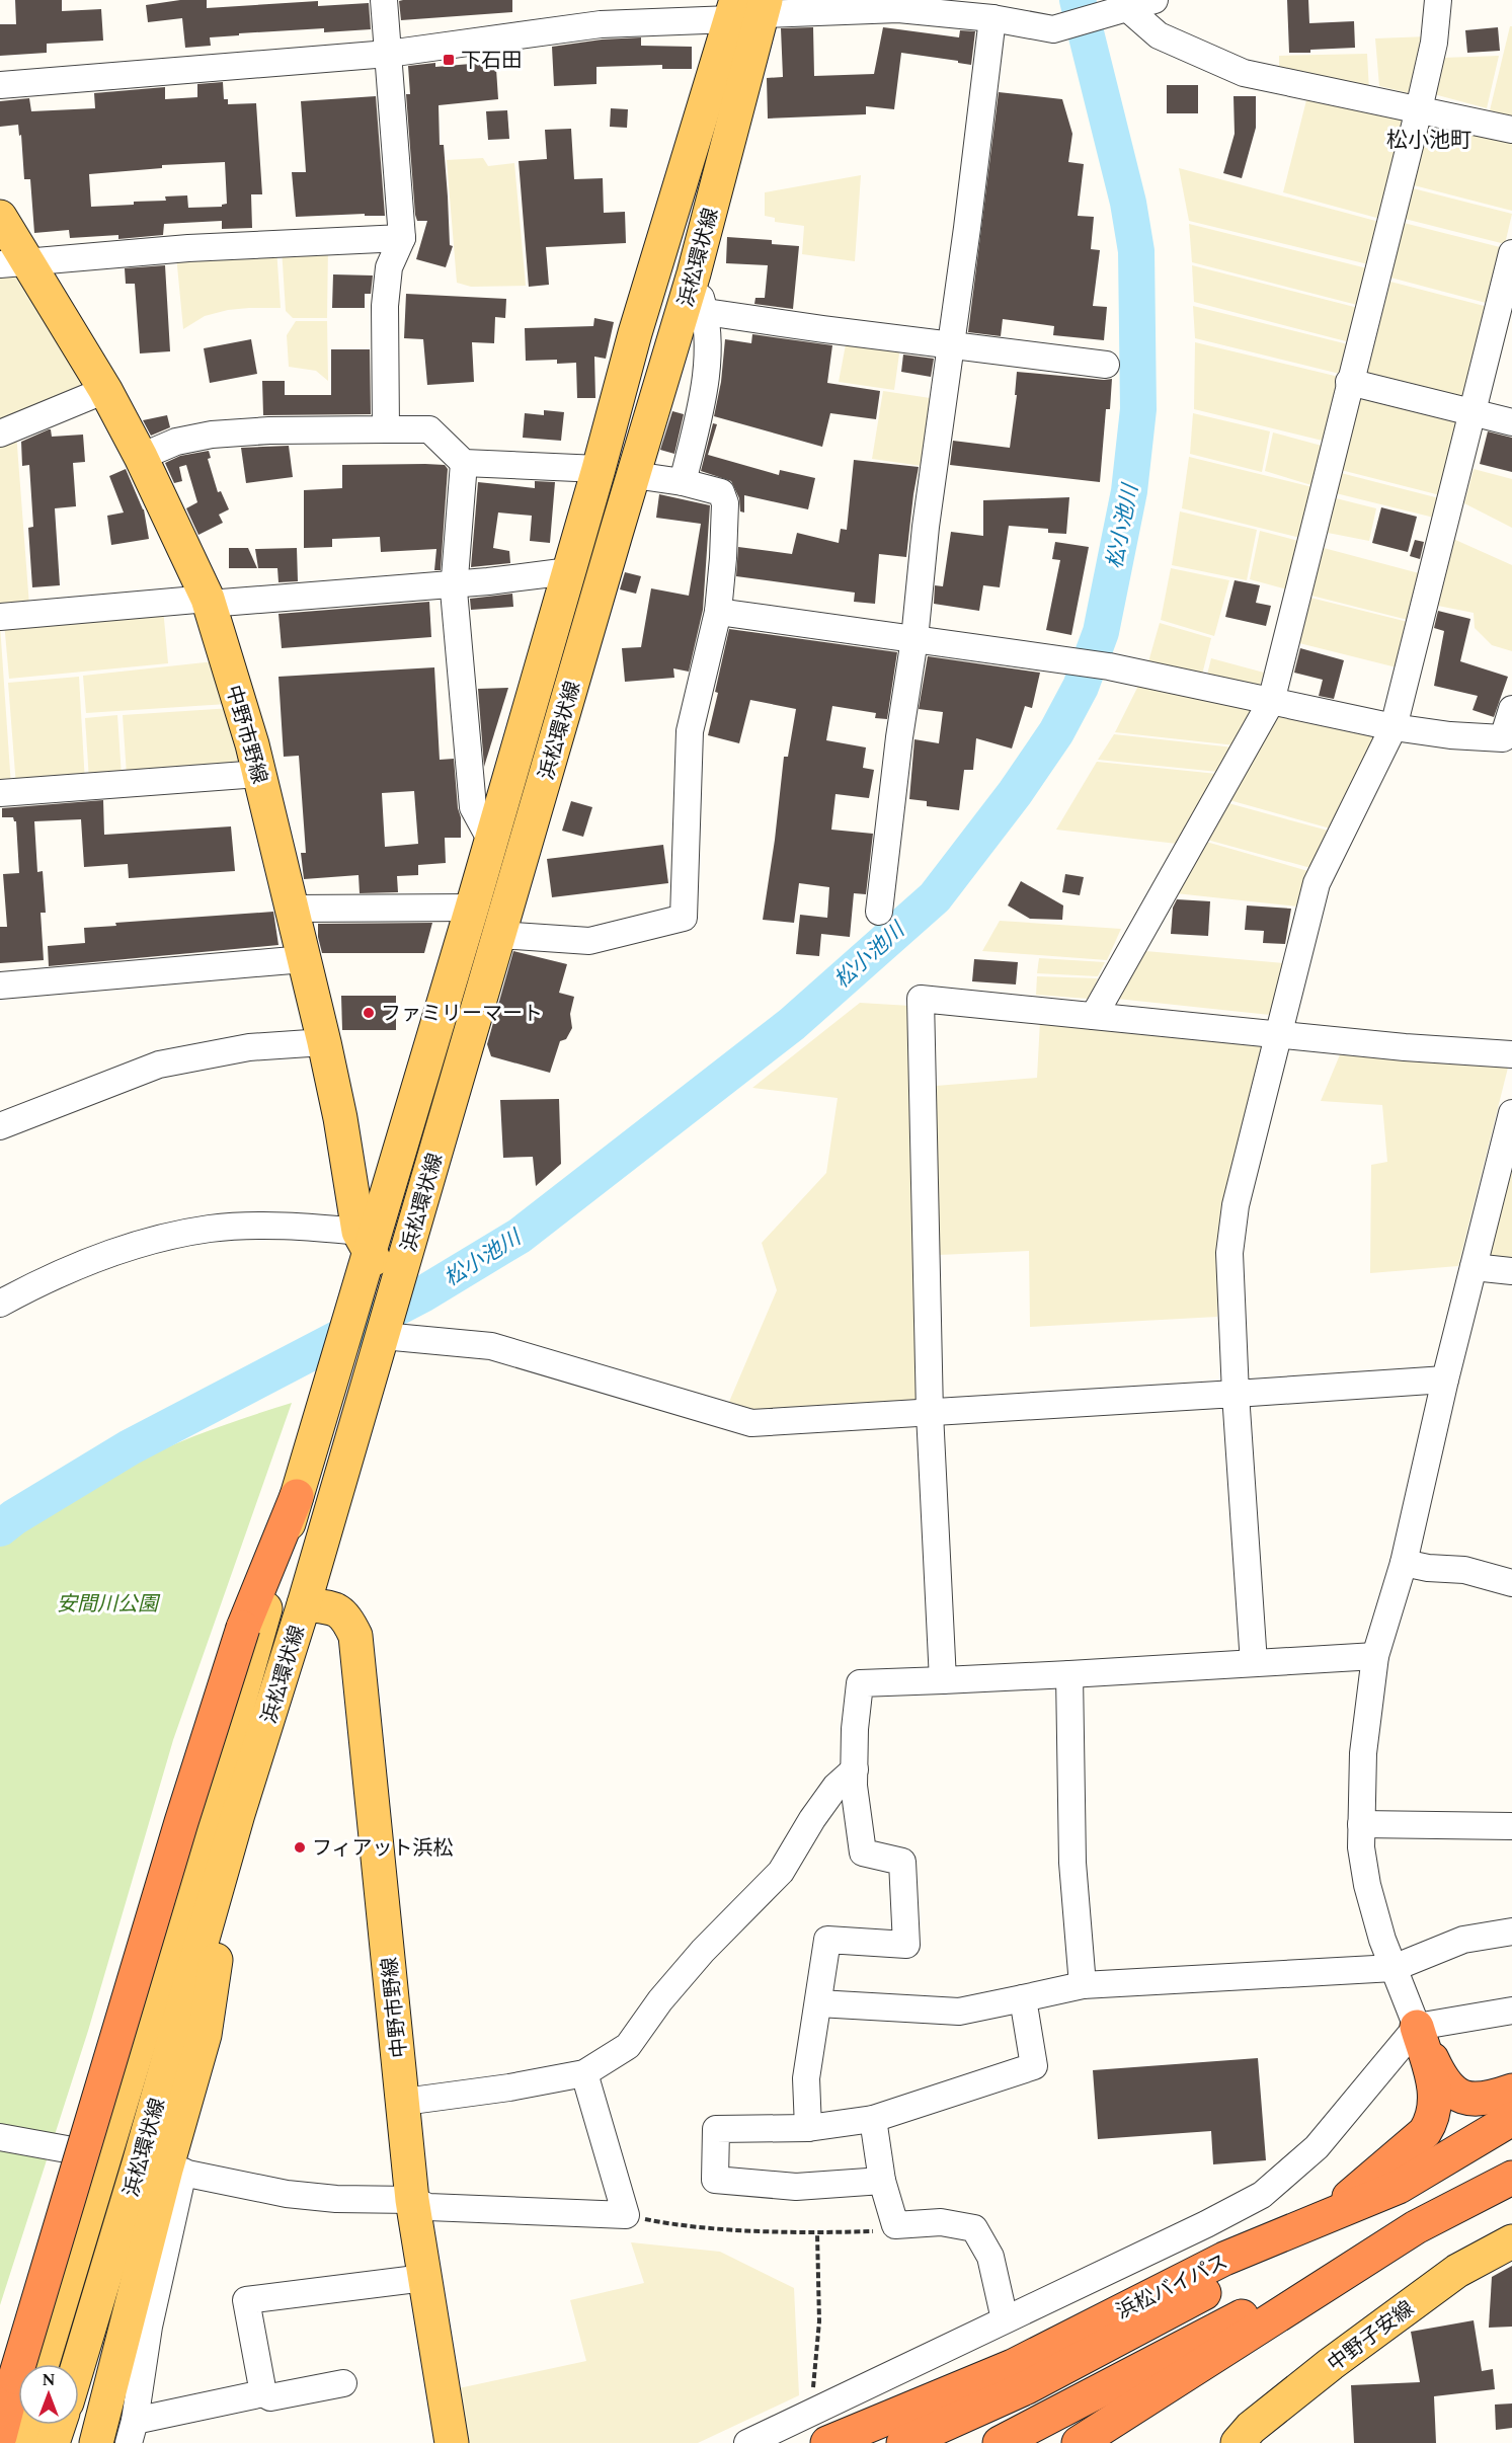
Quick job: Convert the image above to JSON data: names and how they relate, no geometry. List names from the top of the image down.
{
  "streets": {
    "highway": ["浜松バイパス"],
    "main road": ["浜松環状線", "中野市野線", "中野子安線"]
  },
  "crossings": [
    ["浜松環状線", "中野市野線"]
  ],
  "districts": ["松小池町"],
  "water": ["松小池川"],
  "parks": ["安間川公園"],
  "places": {
    "transit": ["下石田"],
    "other": ["ファミリーマート", "フィアット浜松"]
  },
  "north": "top"
}
